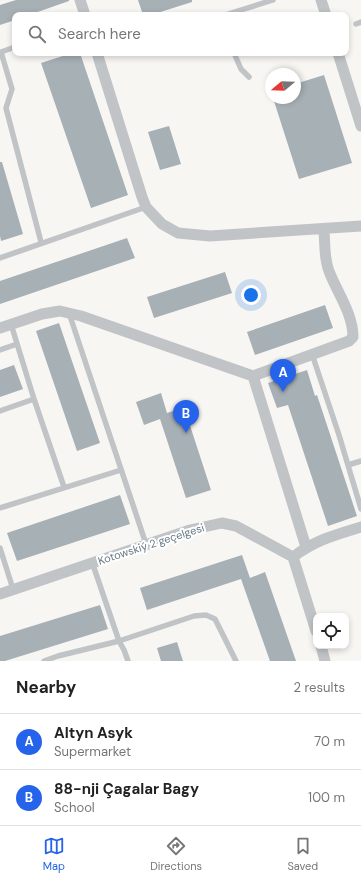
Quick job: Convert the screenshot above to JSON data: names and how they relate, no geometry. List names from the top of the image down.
{
  "streets": {
    "street": ["Kotowskiý 2 geçelgesi"]
  },
  "north": "left",
  "page": {
    "search": "Search here",
    "pins": ["A", "B"],
    "heading": ["Nearby", "2 results"],
    "list": [
      {
        "mark": "A",
        "name": "Altyn Asyk",
        "note": "Supermarket",
        "value": "70 m"
      },
      {
        "mark": "B",
        "name": "88-nji Çagalar Bagy",
        "note": "School",
        "value": "100 m"
      }
    ],
    "nav": ["Map", "Directions", "Saved"]
  }
}
